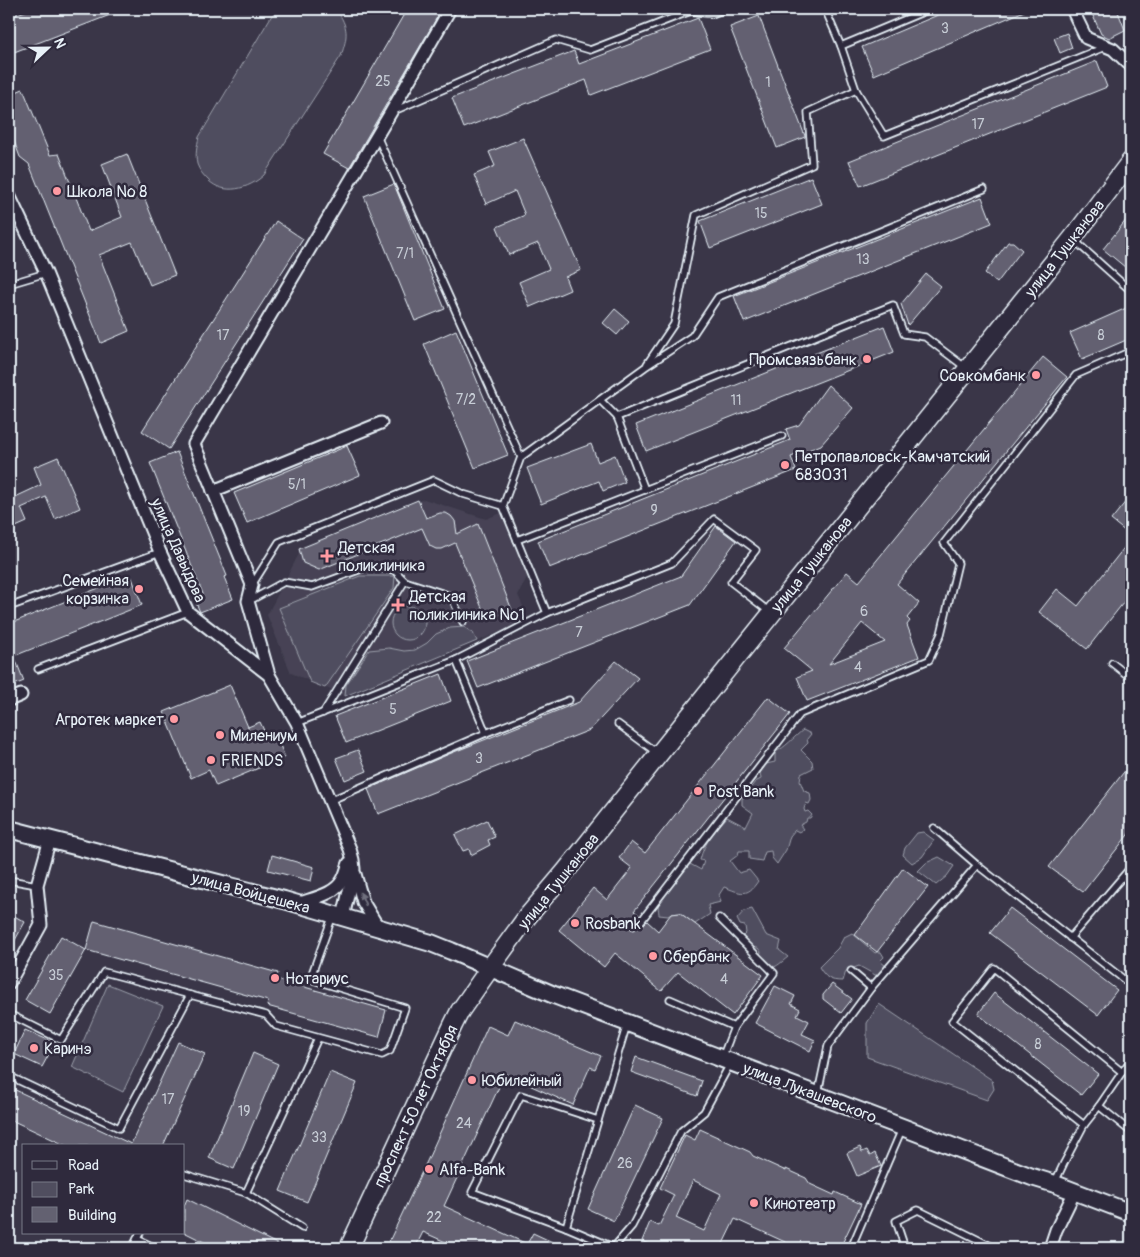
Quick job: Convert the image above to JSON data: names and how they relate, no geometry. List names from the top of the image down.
{
  "streets": {
    "main road": [
      "улица Тушканова",
      "улица Войцешека",
      "улица Лукашевского",
      "проспект 50 лет Октября"
    ],
    "street": ["улица Давыдова"]
  },
  "crossings": [
    ["улица Тушканова", "улица Войцешека"],
    ["улица Тушканова", "улица Лукашевского"],
    ["улица Тушканова", "проспект 50 лет Октября"],
    ["улица Давыдова", "улица Войцешека"],
    ["улица Войцешека", "улица Лукашевского"],
    ["улица Войцешека", "проспект 50 лет Октября"],
    ["улица Лукашевского", "проспект 50 лет Октября"]
  ],
  "places": {
    "other": [
      "Школа № 8",
      "Промсвязьбанк",
      "Совкомбанк",
      "Петропавловск-Камчатский 683031",
      "Семейная корзинка",
      "Агротек маркет",
      "Милениум",
      "FRIENDS",
      "Post Bank",
      "Rosbank",
      "Сбербанк",
      "Нотариус",
      "Каринэ",
      "Юбилейный",
      "Alfa-Bank",
      "Кинотеатр"
    ],
    "health": ["Детская поликлиника", "Детская поликлиника №1"]
  },
  "house_numbers": [
    "3",
    "25",
    "1",
    "17",
    "15",
    "7/1",
    "13",
    "17",
    "8",
    "7/2",
    "11",
    "5/1",
    "9",
    "6",
    "7",
    "4",
    "5",
    "3",
    "35",
    "4",
    "8",
    "17",
    "19",
    "24",
    "33",
    "26",
    "22"
  ],
  "legend": ["Road", "Park", "Building"],
  "north": "right"
}
